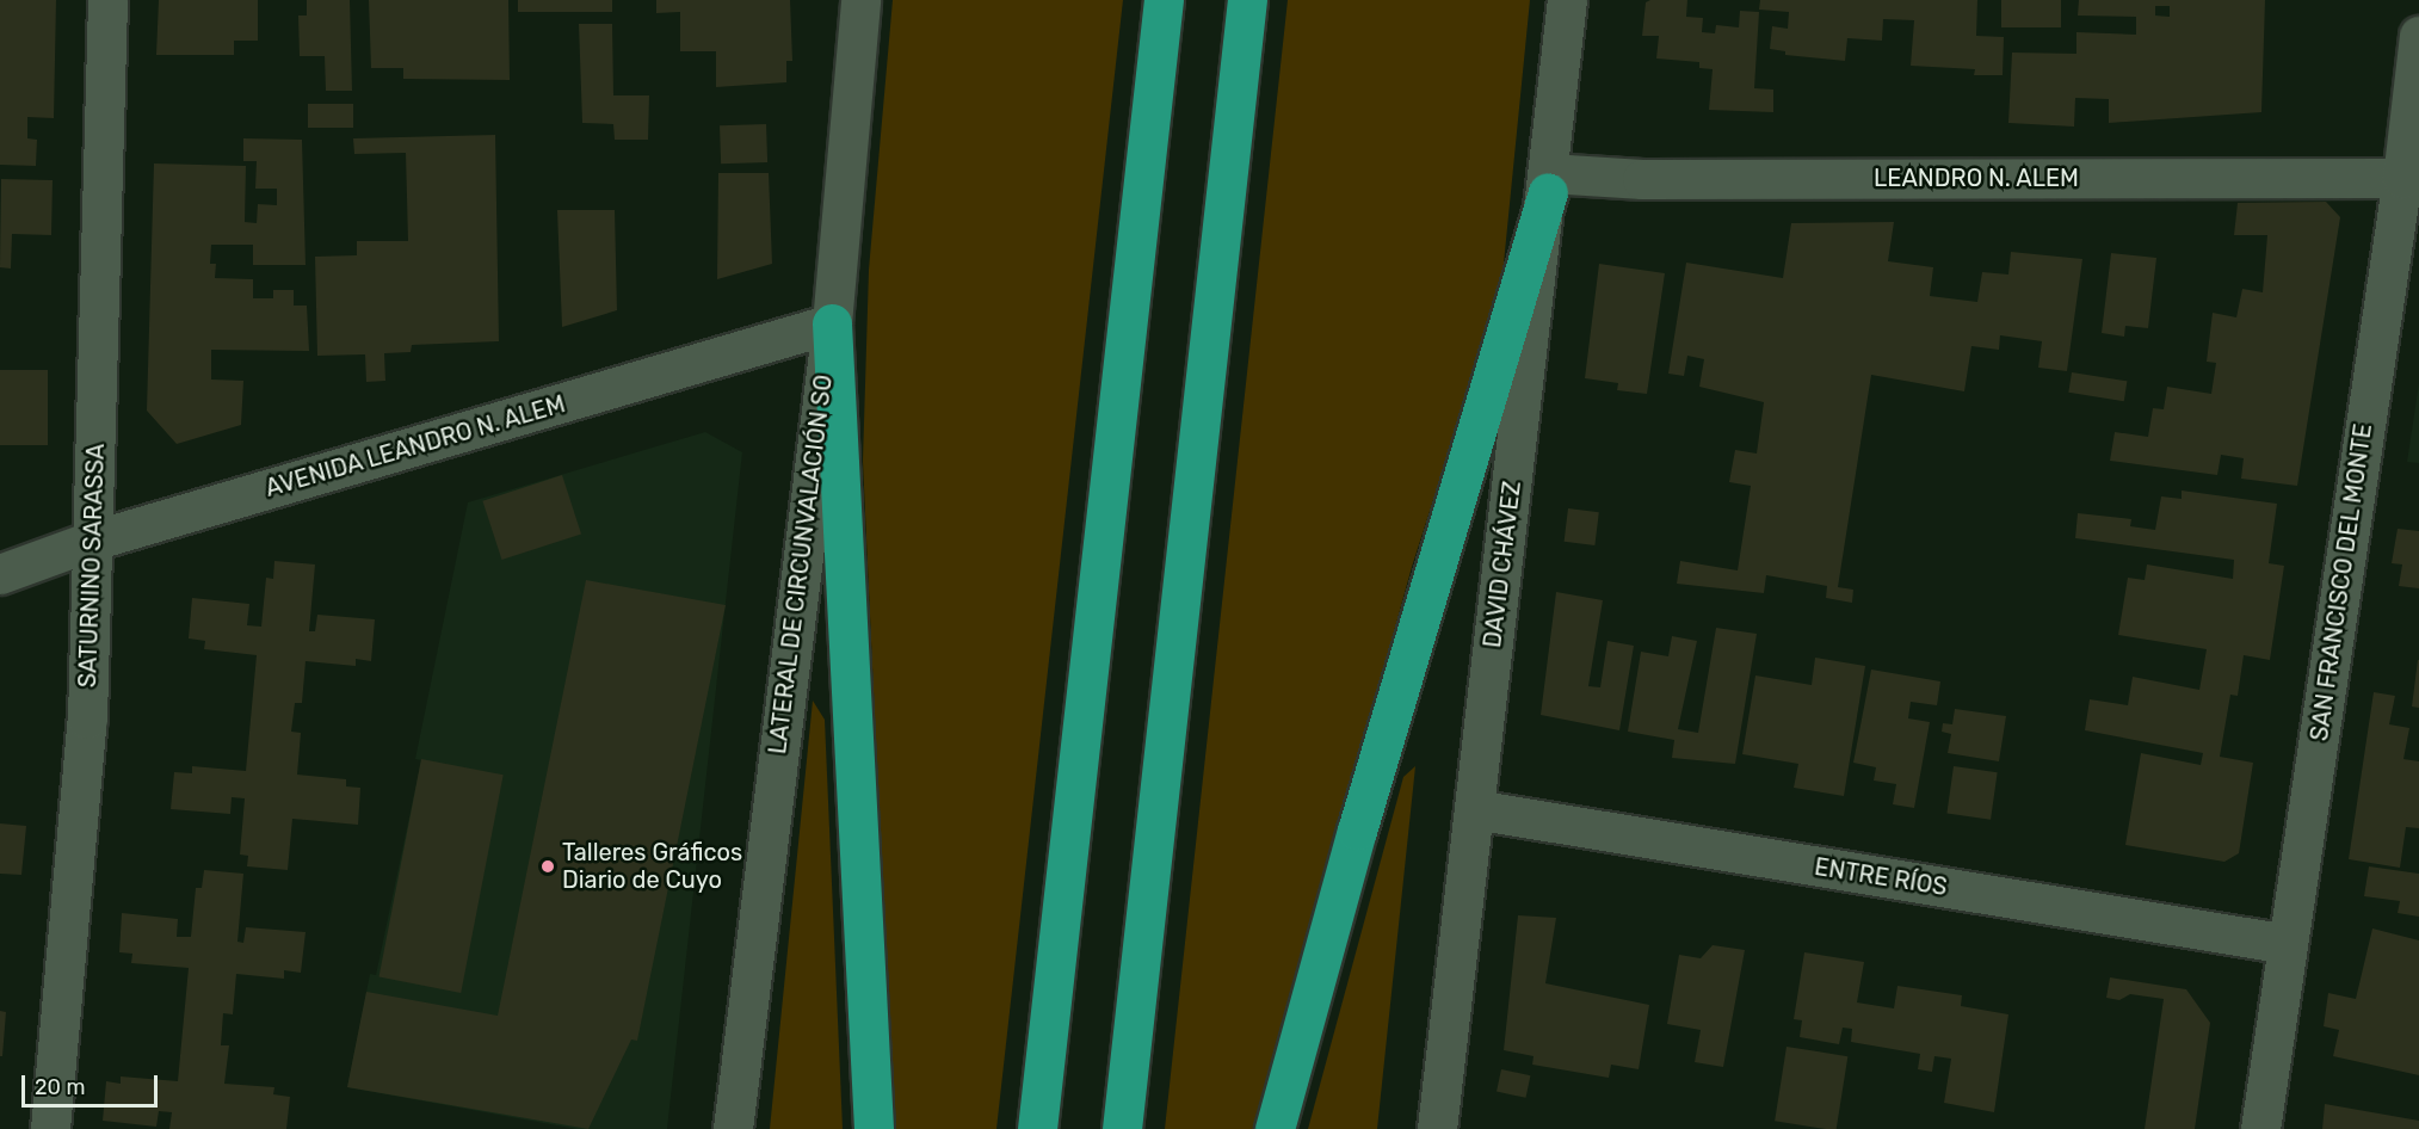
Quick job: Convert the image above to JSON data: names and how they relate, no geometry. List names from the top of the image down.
{
  "streets": {
    "street": [
      "LEANDRO N. ALEM",
      "AVENIDA LEANDRO N. ALEM",
      "LATERAL DE CIRCUNVALACIÓN SO",
      "DAVID CHÁVEZ",
      "SATURNINO SARASSA",
      "SAN FRANCISCO DEL MONTE",
      "ENTRE RÍOS"
    ]
  },
  "crossings": [
    ["LEANDRO N. ALEM", "DAVID CHÁVEZ"],
    ["LEANDRO N. ALEM", "SAN FRANCISCO DEL MONTE"],
    ["AVENIDA LEANDRO N. ALEM", "LATERAL DE CIRCUNVALACIÓN SO"],
    ["AVENIDA LEANDRO N. ALEM", "SATURNINO SARASSA"],
    ["DAVID CHÁVEZ", "ENTRE RÍOS"],
    ["SAN FRANCISCO DEL MONTE", "ENTRE RÍOS"]
  ],
  "places": ["Talleres Gráficos Diario de Cuyo"],
  "scale_bar": "20 m"
}
